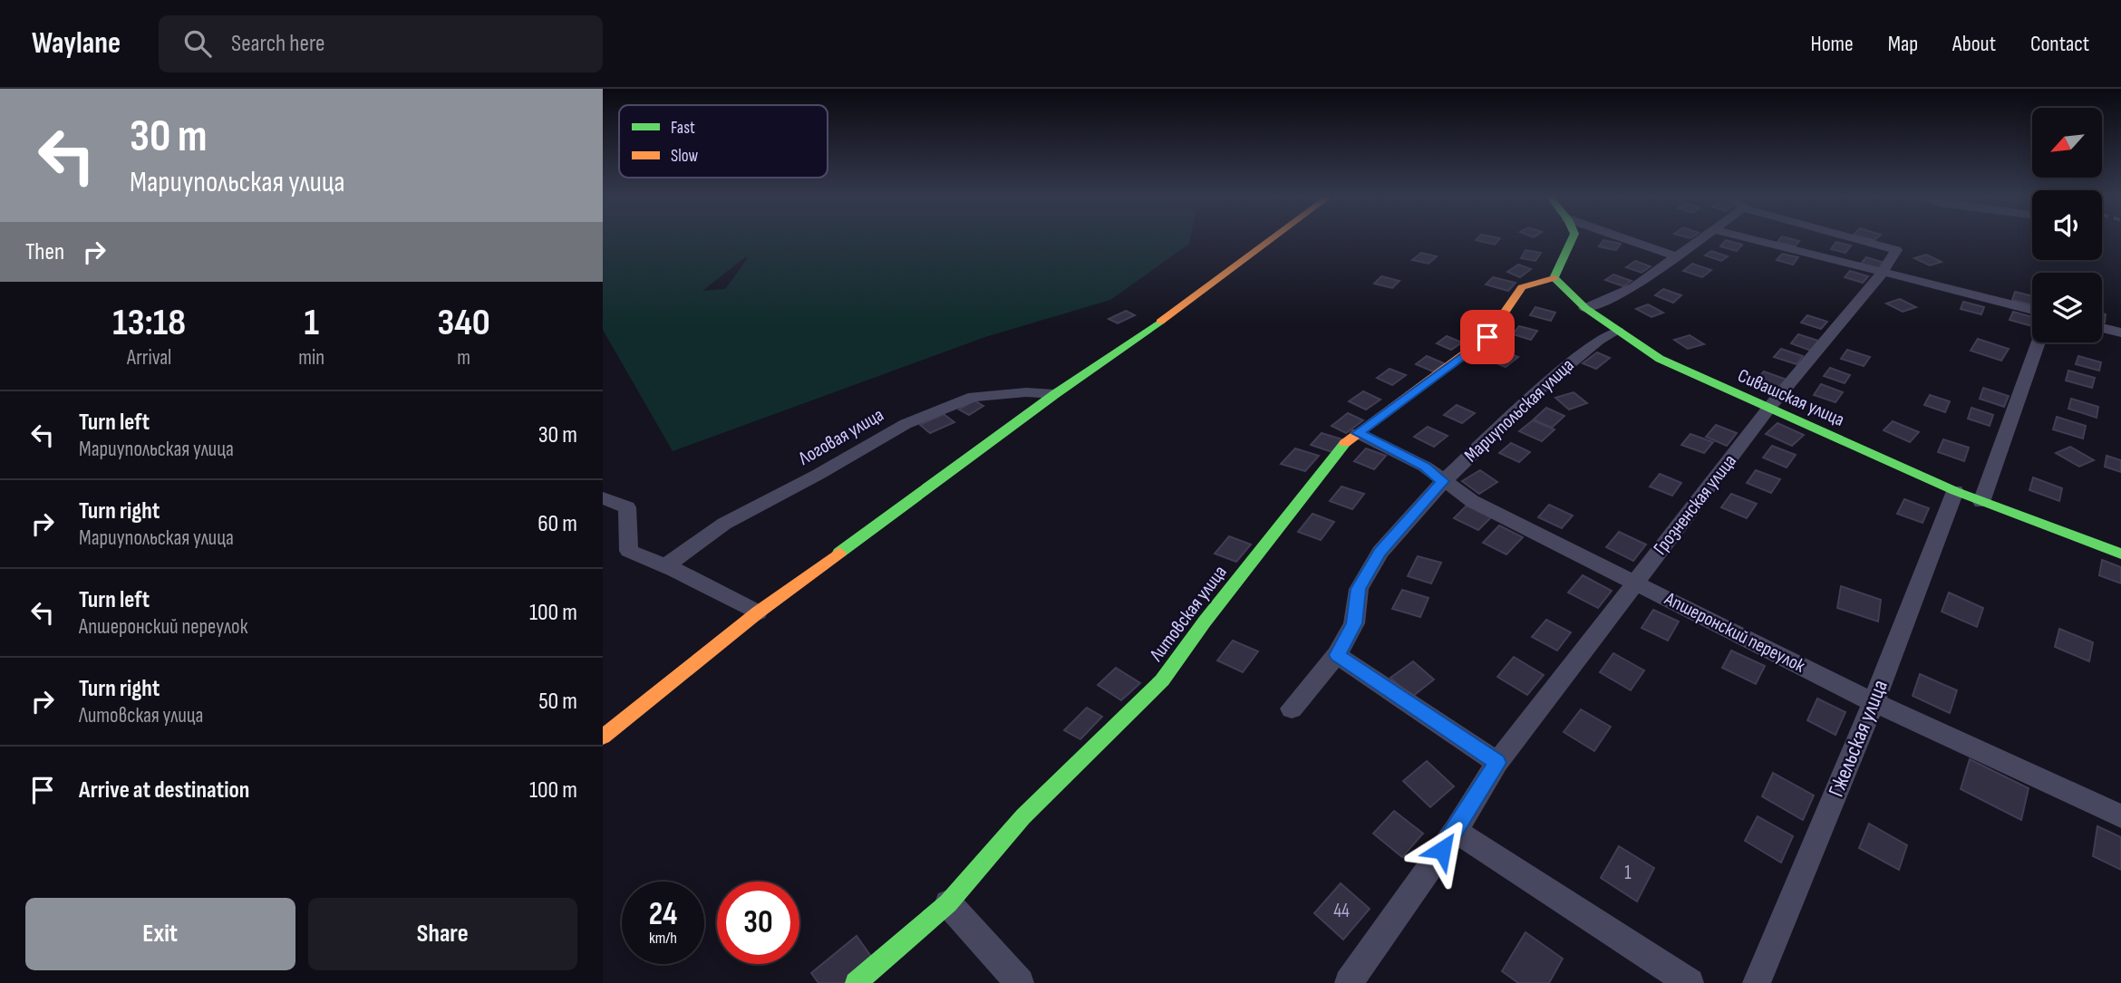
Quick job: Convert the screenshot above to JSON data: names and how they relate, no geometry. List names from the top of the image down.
{
  "streets": {
    "street": [
      "Сивашская улица",
      "Мариупольская улица",
      "Логовая улица",
      "Грозненская улица",
      "Литовская улица",
      "Апшеронский переулок",
      "Гжельская улица"
    ]
  },
  "crossings": [
    ["Сивашская улица", "Мариупольская улица"],
    ["Сивашская улица", "Грозненская улица"],
    ["Сивашская улица", "Литовская улица"],
    ["Сивашская улица", "Гжельская улица"],
    ["Мариупольская улица", "Апшеронский переулок"],
    ["Грозненская улица", "Апшеронский переулок"],
    ["Литовская улица", "Апшеронский переулок"],
    ["Апшеронский переулок", "Гжельская улица"]
  ],
  "house_numbers": ["1", "44"],
  "legend": ["Fast", "Slow"],
  "north": "bottom left",
  "page": {
    "header": "Waylane",
    "search": "Search here",
    "nav": [
      "Home",
      "Map",
      "About",
      "Contact"
    ],
    "turn": ["30 m", "Мариупольская улица"],
    "then": "Then",
    "eta": [
      "13:18",
      "Arrival",
      "1",
      "min",
      "340",
      "m"
    ],
    "list": [
      {
        "name": "Turn left",
        "note": "Мариупольская улица",
        "value": "30 m"
      },
      {
        "name": "Turn right",
        "note": "Мариупольская улица",
        "value": "60 m"
      },
      {
        "name": "Turn left",
        "note": "Апшеронский переулок",
        "value": "100 m"
      },
      {
        "name": "Turn right",
        "note": "Литовская улица",
        "value": "50 m"
      },
      {
        "name": "Arrive at destination",
        "value": "100 m"
      }
    ],
    "speed": "24 km/h",
    "limit": "30",
    "buttons": ["Exit", "Share"]
  }
}
